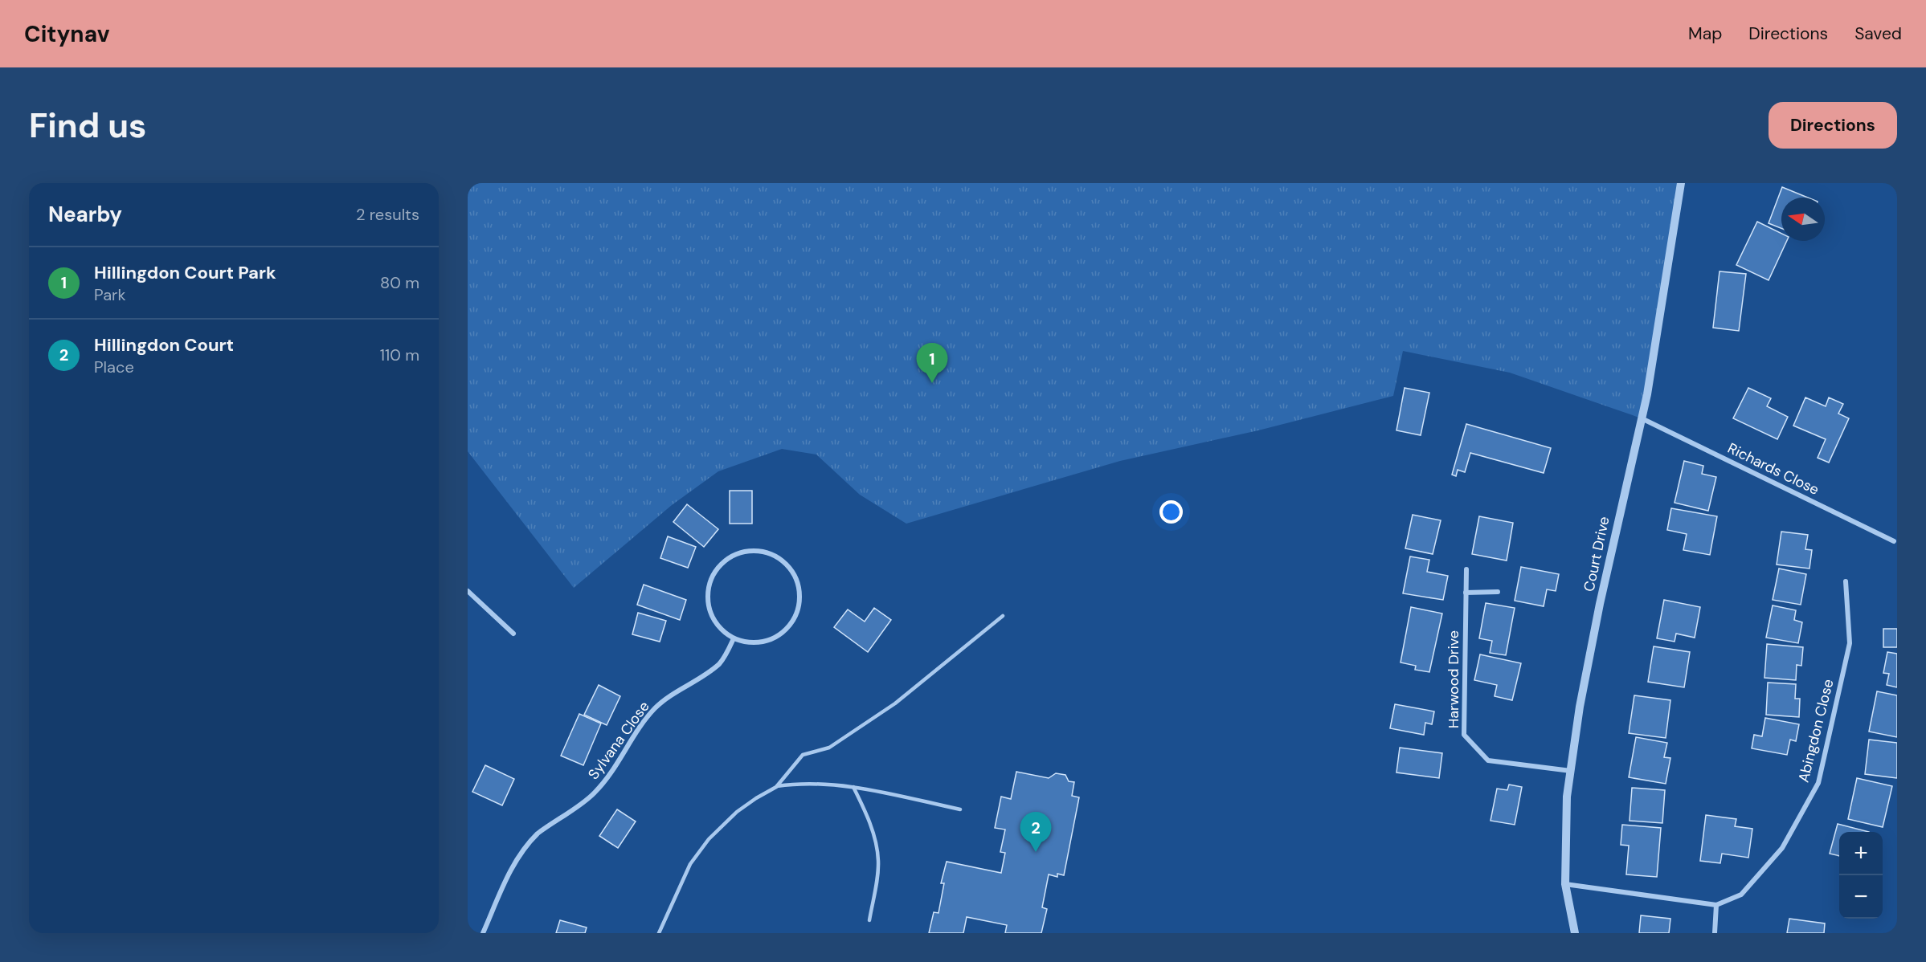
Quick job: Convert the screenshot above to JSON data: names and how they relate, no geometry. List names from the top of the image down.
{
  "streets": {
    "street": [
      "Richards Close",
      "Court Drive",
      "Harwood Drive",
      "Abingdon Close",
      "Sylvana Close"
    ]
  },
  "crossings": [
    ["Richards Close", "Court Drive"],
    ["Court Drive", "Harwood Drive"]
  ],
  "north": "left",
  "page": {
    "header": "Citynav",
    "nav": ["Map", "Directions", "Saved"],
    "buttons": "Directions",
    "title": "Find us",
    "heading": ["Nearby", "2 results"],
    "list": [
      {
        "mark": "1",
        "name": "Hillingdon Court Park",
        "note": "Park",
        "value": "80 m"
      },
      {
        "mark": "2",
        "name": "Hillingdon Court",
        "note": "Place",
        "value": "110 m"
      }
    ],
    "pins": ["1", "2"],
    "map_buttons": ["+", "−"]
  }
}
